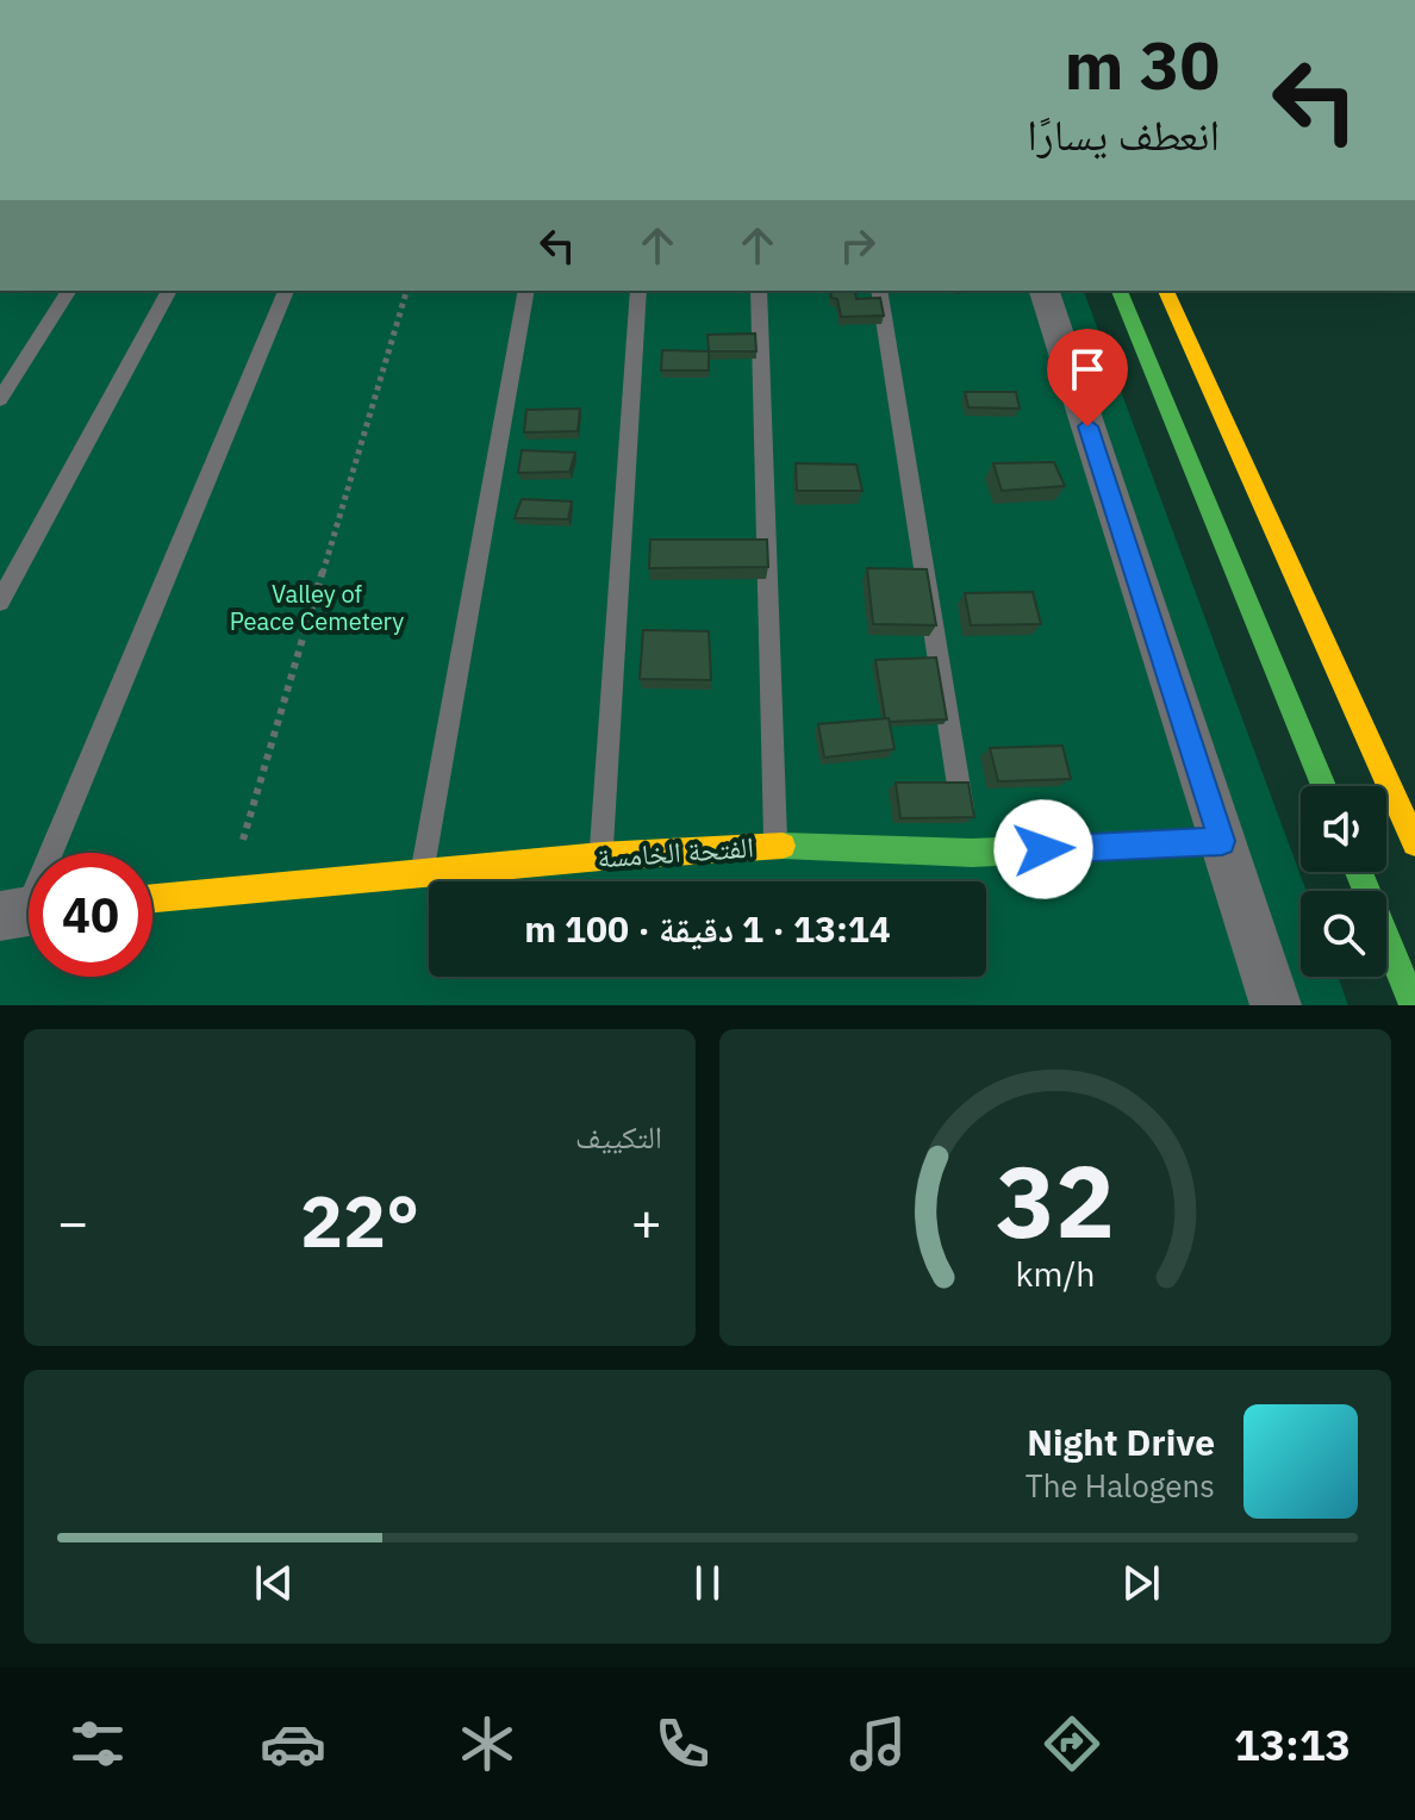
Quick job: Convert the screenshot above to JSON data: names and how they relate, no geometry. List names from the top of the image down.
{
  "streets": {
    "main road": ["الفتحة الخامسة"]
  },
  "parks": ["Valley of Peace Cemetery"],
  "page": {
    "turn": ["30 m", "انعطف يسارًا"],
    "limit": "40",
    "trip": "13:14 · 1 دقيقة · 100 m",
    "tile": "التكييف",
    "heat": ["−", "22°", "+"],
    "song": ["Night Drive", "The Halogens"],
    "tabs": "13:13",
    "gauge": ["32", "km/h"]
  }
}
